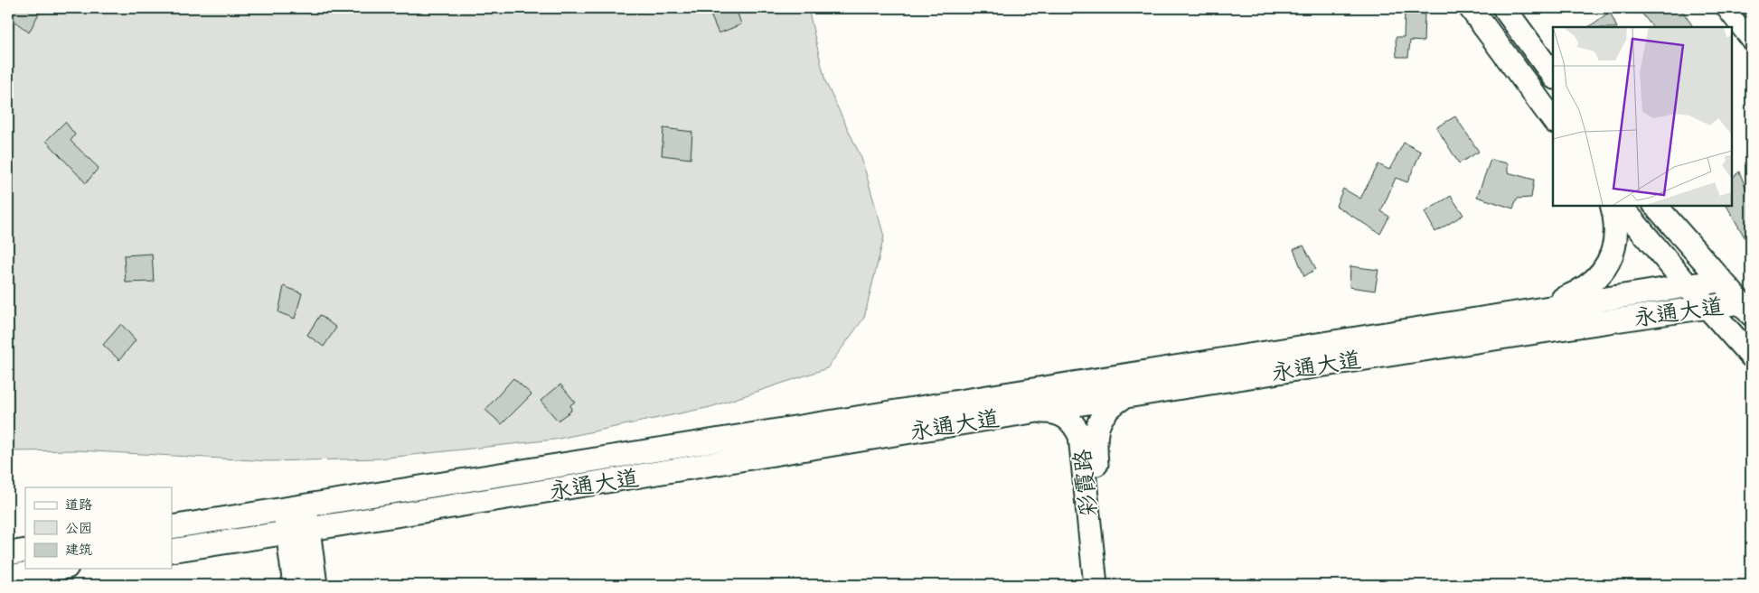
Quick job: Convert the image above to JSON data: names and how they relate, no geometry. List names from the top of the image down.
{
  "streets": {
    "main road": ["永通大道", "彩霞路"]
  },
  "crossings": [
    ["永通大道", "彩霞路"]
  ],
  "legend": ["道路", "公园", "建筑"]
}
